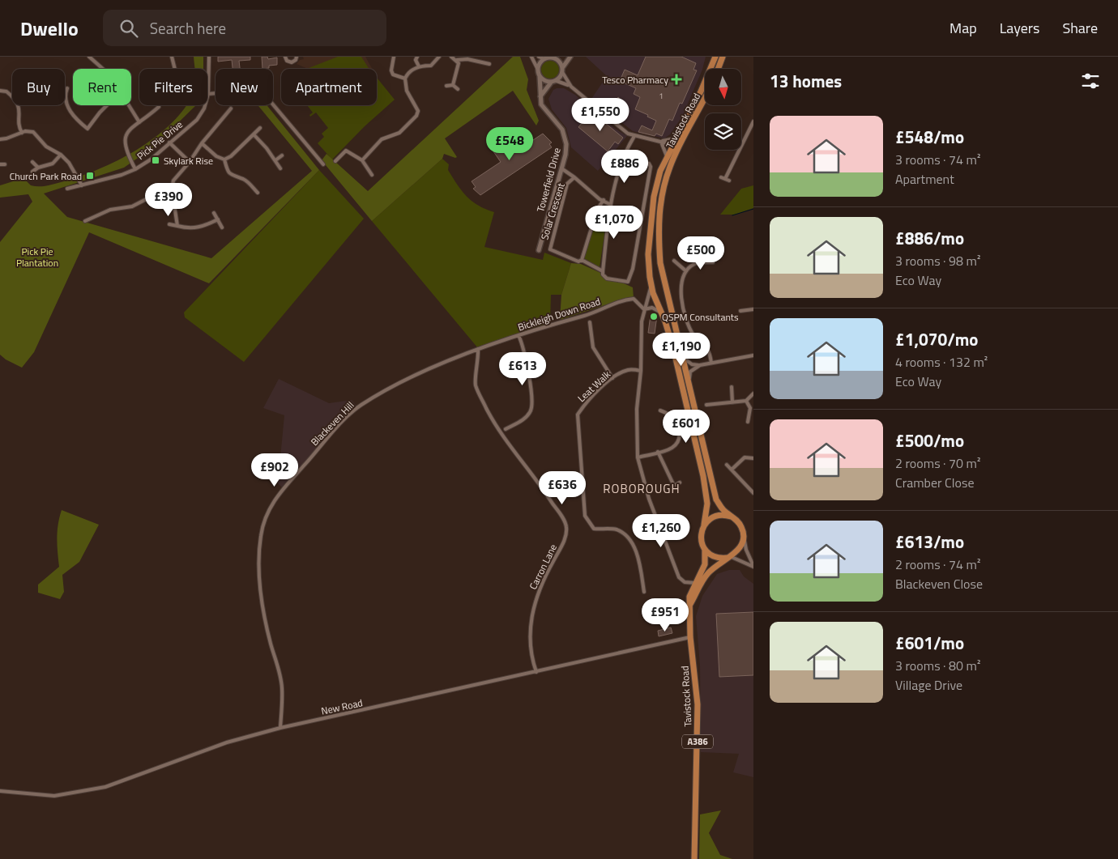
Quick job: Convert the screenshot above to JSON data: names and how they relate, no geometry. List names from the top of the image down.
{
  "streets": {
    "highway": ["Tavistock Road", "A386"],
    "street": [
      "Pick Pie Drive",
      "Towerfield Drive",
      "Solar Crescent",
      "Bickleigh Down Road",
      "Leat Walk",
      "Blackeven Hill",
      "Carron Lane",
      "New Road"
    ]
  },
  "crossings": [
    ["Tavistock Road", "Bickleigh Down Road"],
    ["Tavistock Road", "Leat Walk"],
    ["Tavistock Road", "New Road"],
    ["Towerfield Drive", "Solar Crescent"],
    ["Bickleigh Down Road", "Blackeven Hill"],
    ["Bickleigh Down Road", "Carron Lane"],
    ["Blackeven Hill", "Carron Lane"],
    ["Blackeven Hill", "New Road"],
    ["Carron Lane", "New Road"]
  ],
  "districts": ["ROBOROUGH"],
  "parks": ["Pick Pie Plantation"],
  "places": {
    "health": ["Tesco Pharmacy"],
    "transit": ["Skylark Rise", "Church Park Road"],
    "other": ["QSPM Consultants"]
  },
  "house_numbers": ["1"],
  "north": "bottom",
  "page": {
    "header": "Dwello",
    "search": "Search here",
    "nav": ["Map", "Layers", "Share"],
    "heading": "13 homes",
    "chip": [
      "Buy",
      "Rent",
      "Filters",
      "New",
      "Apartment"
    ],
    "price": [
      "£1,550",
      "£548",
      "£886",
      "£390",
      "£1,070",
      "£500",
      "£1,190",
      "£613",
      "£601",
      "£902",
      "£636",
      "£1,260",
      "£951"
    ],
    "list": [
      {
        "name": "£548/mo",
        "note": "3 rooms · 74 m² · Apartment"
      },
      {
        "name": "£886/mo",
        "note": "3 rooms · 98 m² · Eco Way"
      },
      {
        "name": "£1,070/mo",
        "note": "4 rooms · 132 m² · Eco Way"
      },
      {
        "name": "£500/mo",
        "note": "2 rooms · 70 m² · Cramber Close"
      },
      {
        "name": "£613/mo",
        "note": "2 rooms · 74 m² · Blackeven Close"
      },
      {
        "name": "£601/mo",
        "note": "3 rooms · 80 m² · Village Drive"
      }
    ]
  }
}
